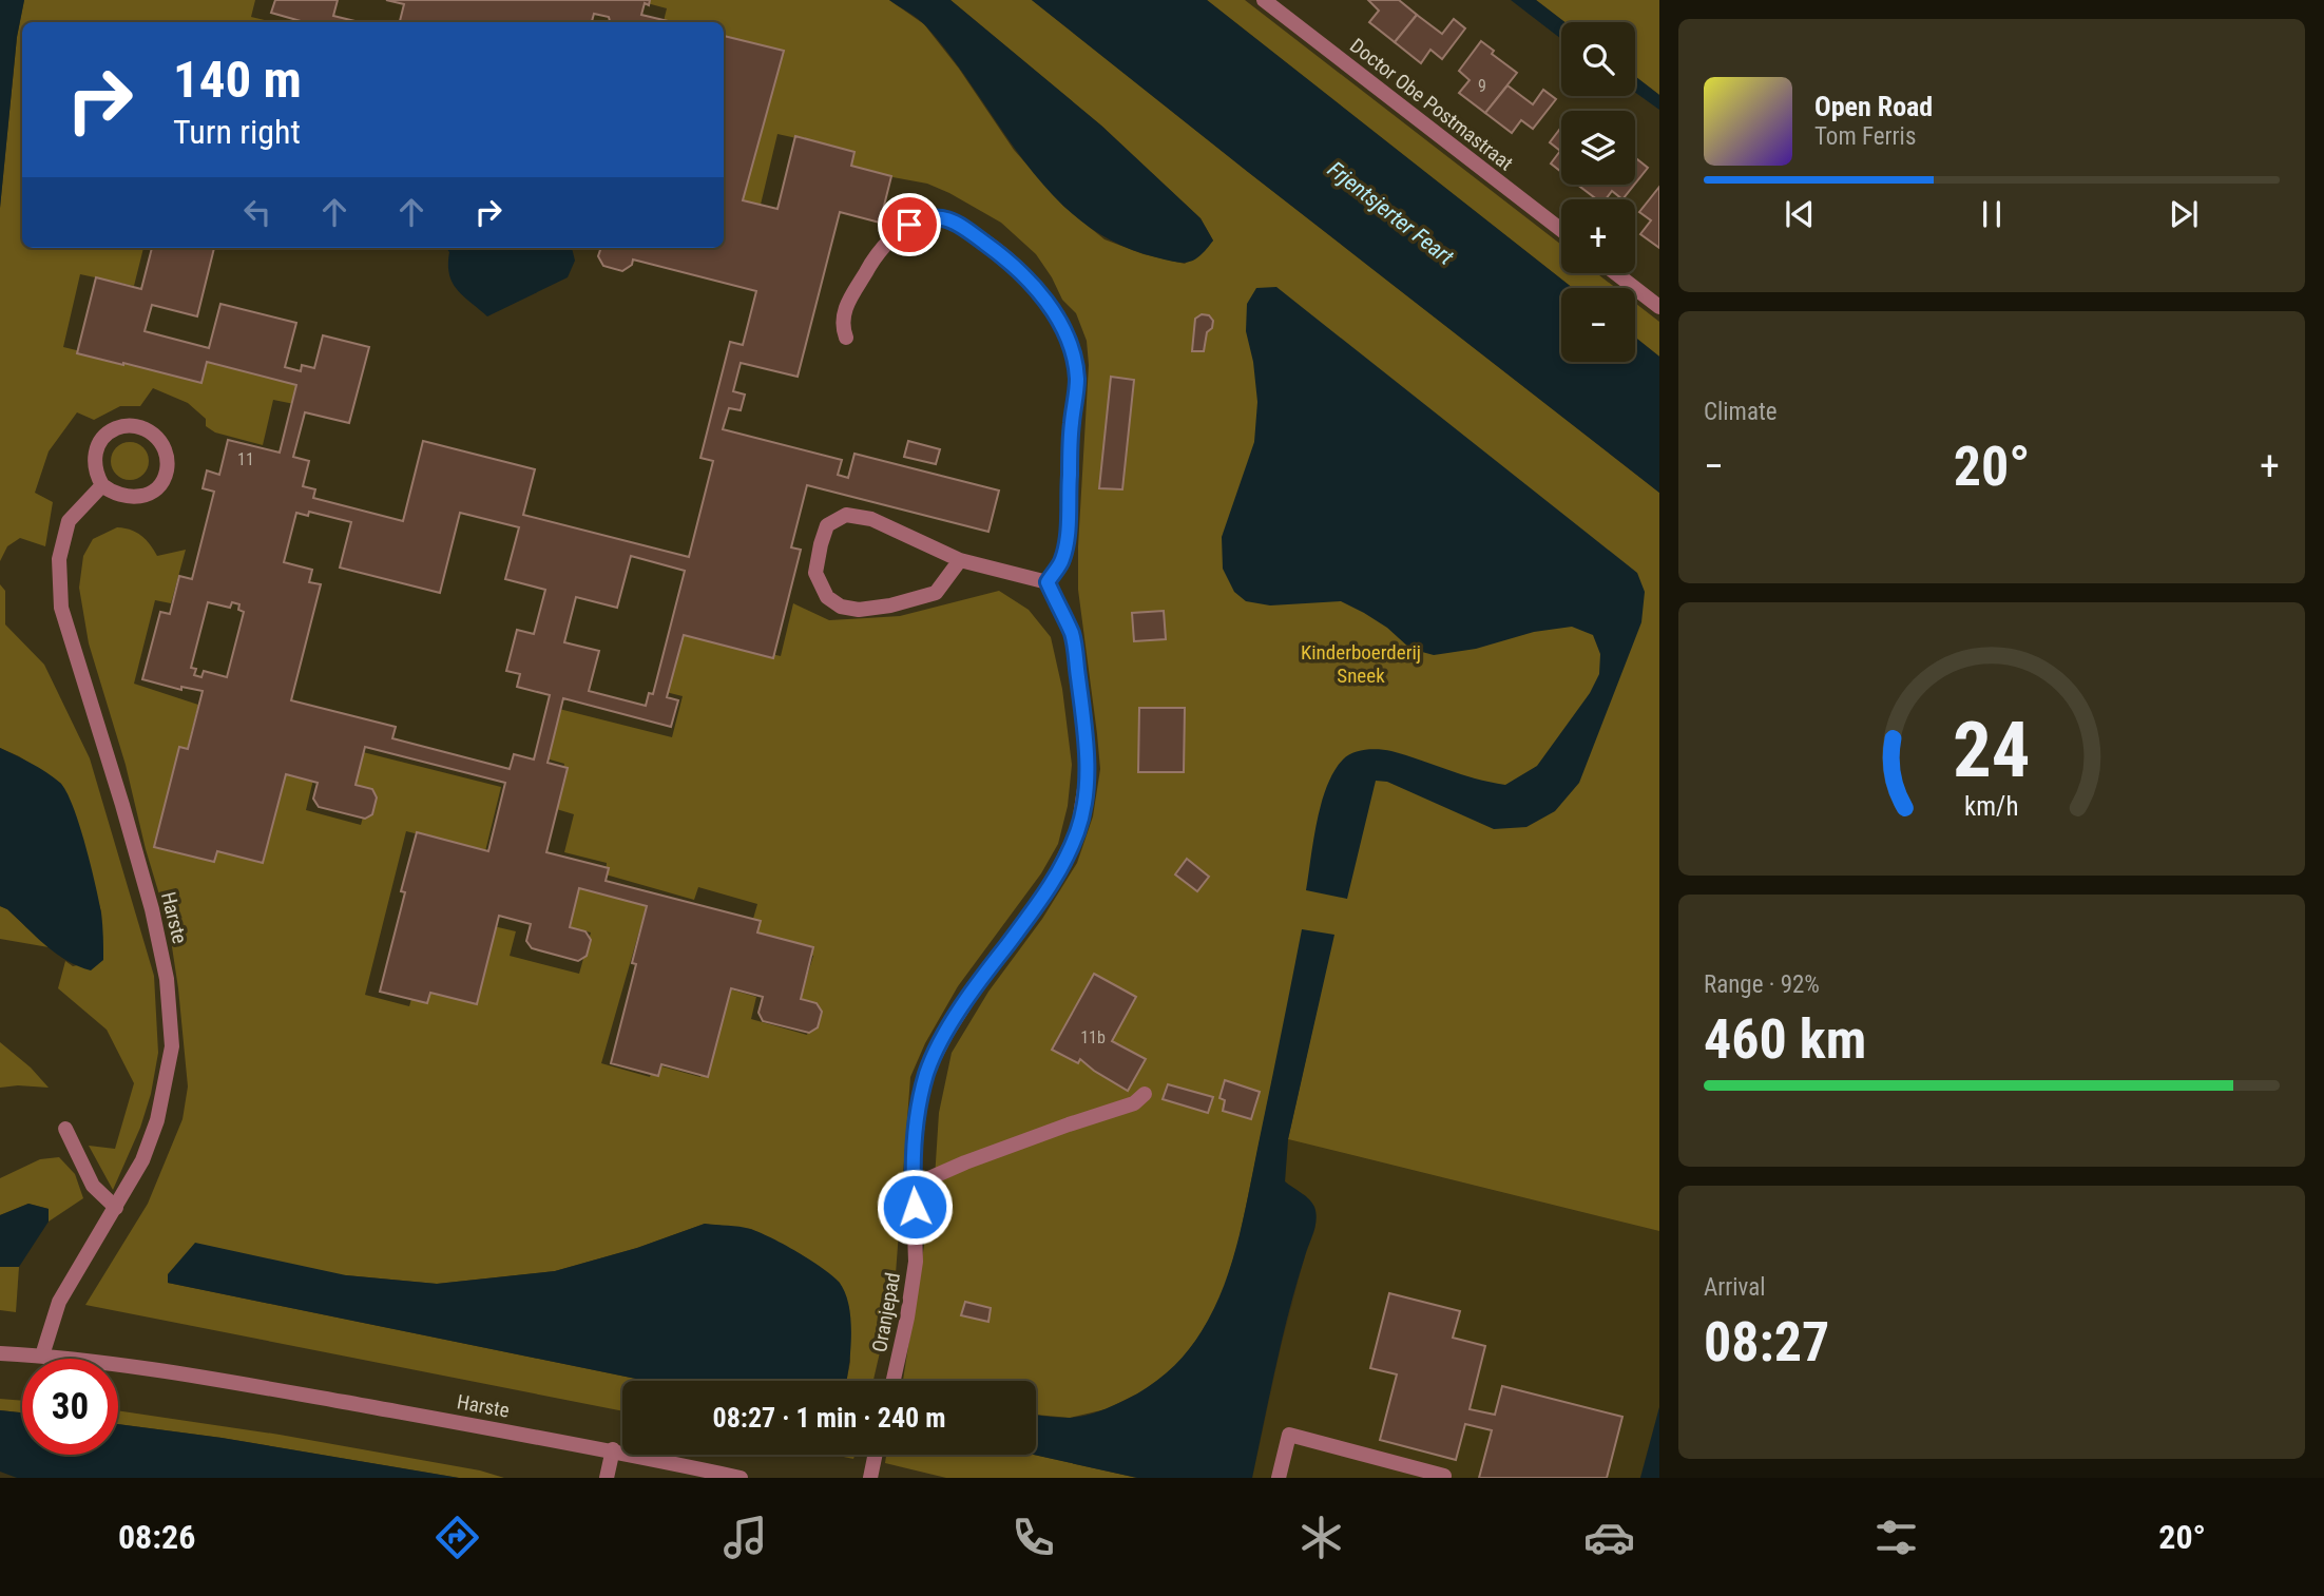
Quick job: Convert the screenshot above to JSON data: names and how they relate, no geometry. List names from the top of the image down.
{
  "streets": {
    "street": ["Doctor Obe Postmastraat", "Harste", "Oranjepad"]
  },
  "water": ["Frjentsjerter Feart"],
  "parks": ["Kinderboerderij Sneek"],
  "house_numbers": ["9", "11", "11b"],
  "page": {
    "map_buttons": ["+", "−"],
    "turn": ["140 m", "Turn right"],
    "song": ["Open Road", "Tom Ferris"],
    "tile": [
      "Climate",
      ["Range · 92%", "460 km"],
      ["Arrival", "08:27"]
    ],
    "heat": ["−", "20°", "+"],
    "limit": "30",
    "trip": "08:27 · 1 min · 240 m",
    "tabs": ["08:26", "20°"],
    "gauge": ["24", "km/h"]
  }
}
